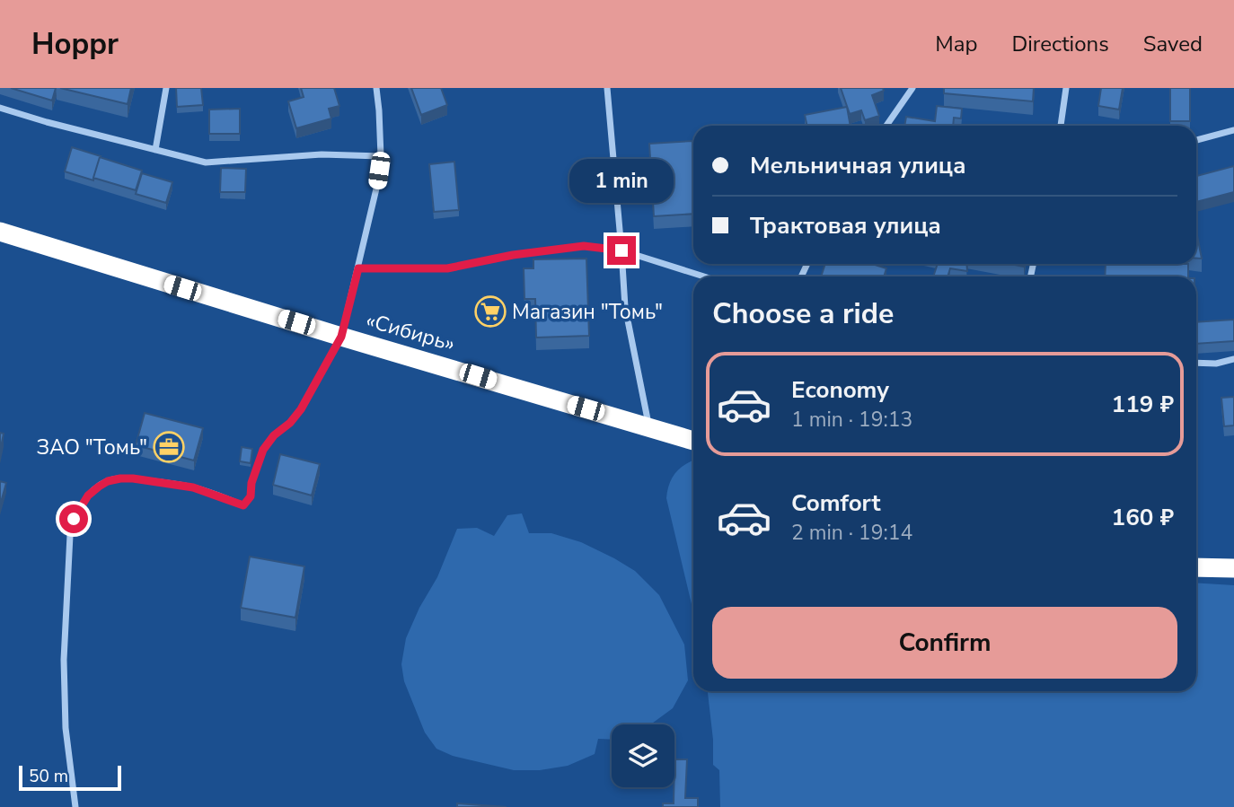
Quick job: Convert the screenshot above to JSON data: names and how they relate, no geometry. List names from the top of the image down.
{
  "streets": {
    "highway": ["«Сибирь»"]
  },
  "places": {
    "supermarket": ["Магазин \"Томь\""],
    "office": ["ЗАО \"Томь\""]
  },
  "scale_bar": "50 m",
  "page": {
    "header": "Hoppr",
    "nav": ["Map", "Directions", "Saved"],
    "banner": ["Мельничная улица", "Трактовая улица"],
    "bubble": "1 min",
    "heading": "Choose a ride",
    "list": [
      {
        "name": "Economy",
        "note": "1 min · 19:13",
        "value": "119 ₽"
      },
      {
        "name": "Comfort",
        "note": "2 min · 19:14",
        "value": "160 ₽"
      }
    ],
    "buttons": "Confirm",
    "scale": "50 m"
  }
}
